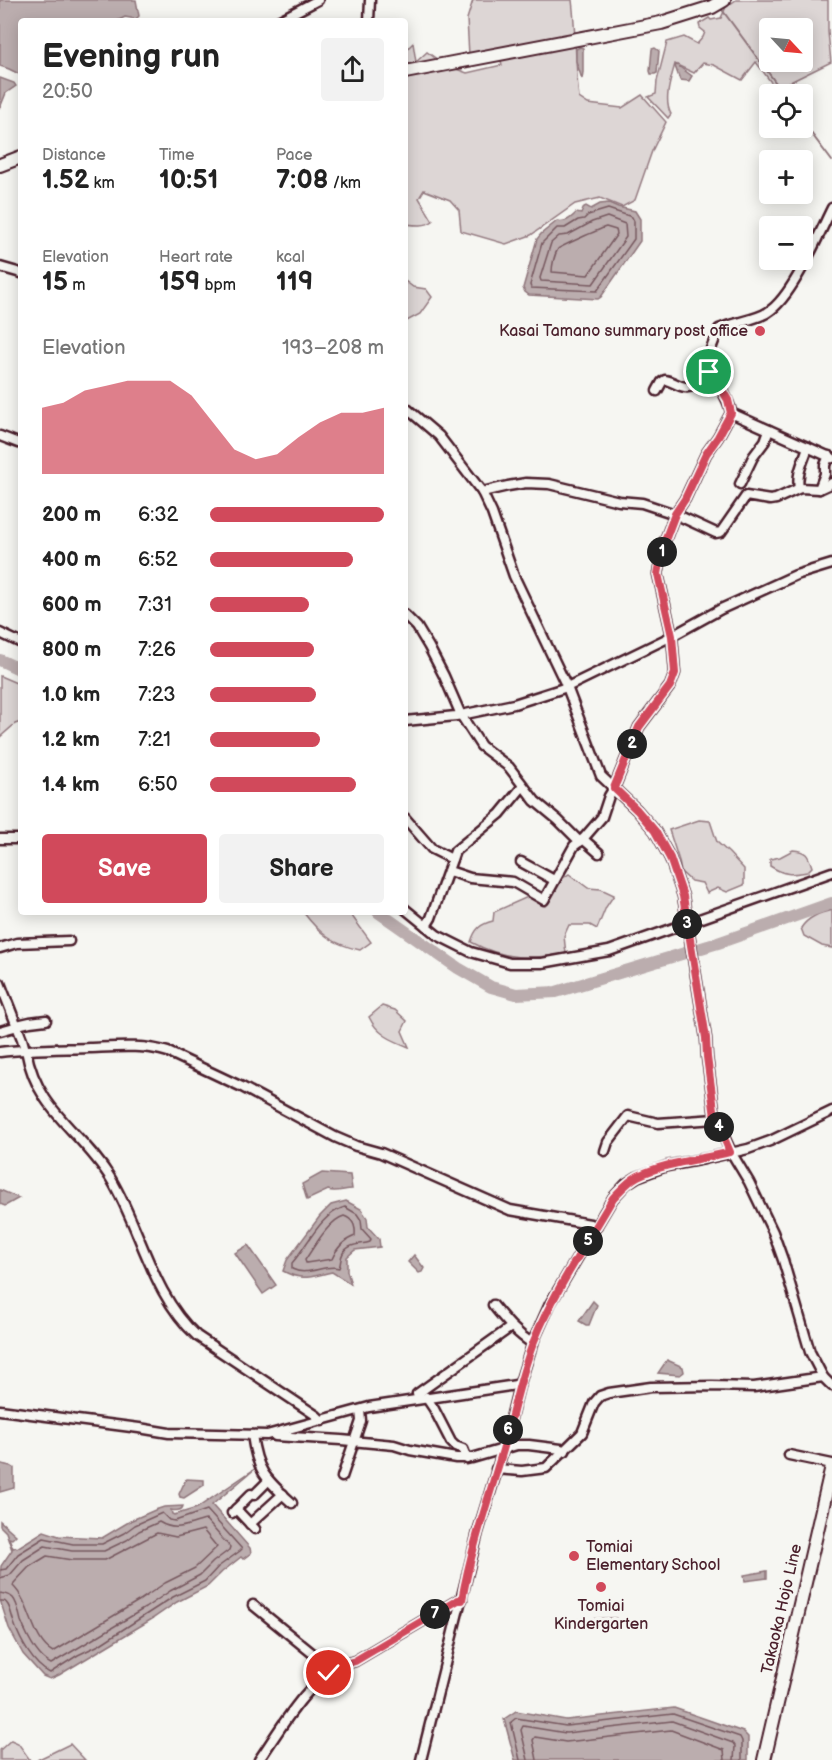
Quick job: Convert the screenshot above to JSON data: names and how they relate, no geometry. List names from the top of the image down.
{
  "streets": {
    "street": ["Takaoka Hojo Line"]
  },
  "places": ["Kasai Tamano summary post office", "Tomiai Elementary School", "Tomiai Kindergarten"],
  "north": "bottom right",
  "page": {
    "map_buttons": ["+", "−"],
    "heading": ["Evening run", "20:50"],
    "stats": [
      ["Distance", "1.52 km"],
      ["Time", "10:51"],
      ["Pace", "7:08 /km"],
      ["Elevation", "15 m"],
      ["Heart rate", "159 bpm"],
      ["kcal", "119"]
    ],
    "chart": ["Elevation", "193–208 m"],
    "list": [
      {
        "name": "200 m",
        "note": "6:32"
      },
      {
        "name": "400 m",
        "note": "6:52"
      },
      {
        "name": "600 m",
        "note": "7:31"
      },
      {
        "name": "800 m",
        "note": "7:26"
      },
      {
        "name": "1.0 km",
        "note": "7:23"
      },
      {
        "name": "1.2 km",
        "note": "7:21"
      },
      {
        "name": "1.4 km",
        "note": "6:50"
      }
    ],
    "pins": [
      "1",
      "2",
      "3",
      "4",
      "5",
      "6",
      "7"
    ],
    "buttons": ["Save", "Share"]
  }
}
